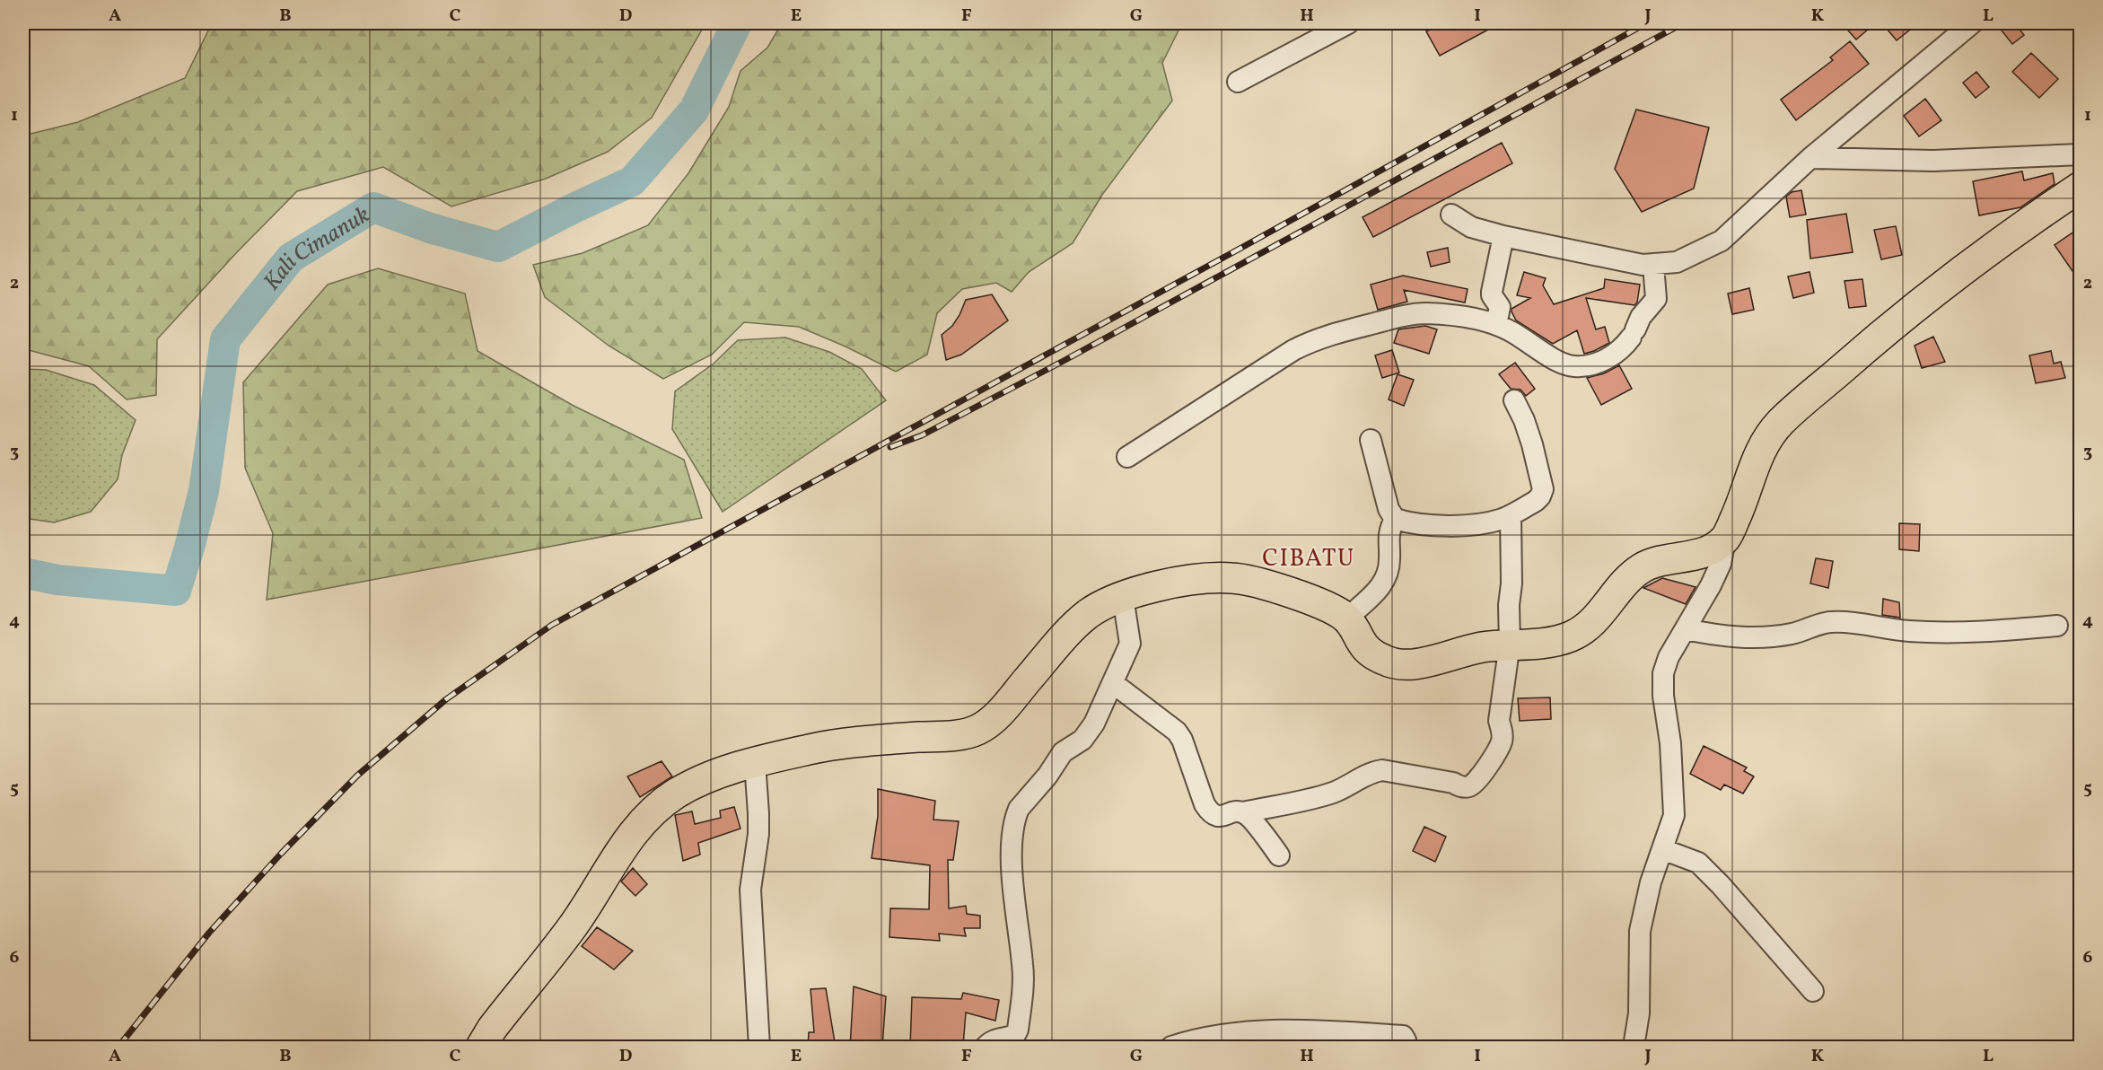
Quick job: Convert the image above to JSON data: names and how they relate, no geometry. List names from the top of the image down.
{
  "districts": ["CIBATU"],
  "water": ["Kali Cimanuk"],
  "grid": {
    "columns": [
      "A",
      "B",
      "C",
      "D",
      "E",
      "F",
      "G",
      "H",
      "I",
      "J",
      "K",
      "L"
    ],
    "rows": [
      "1",
      "2",
      "3",
      "4",
      "5",
      "6"
    ]
  }
}
